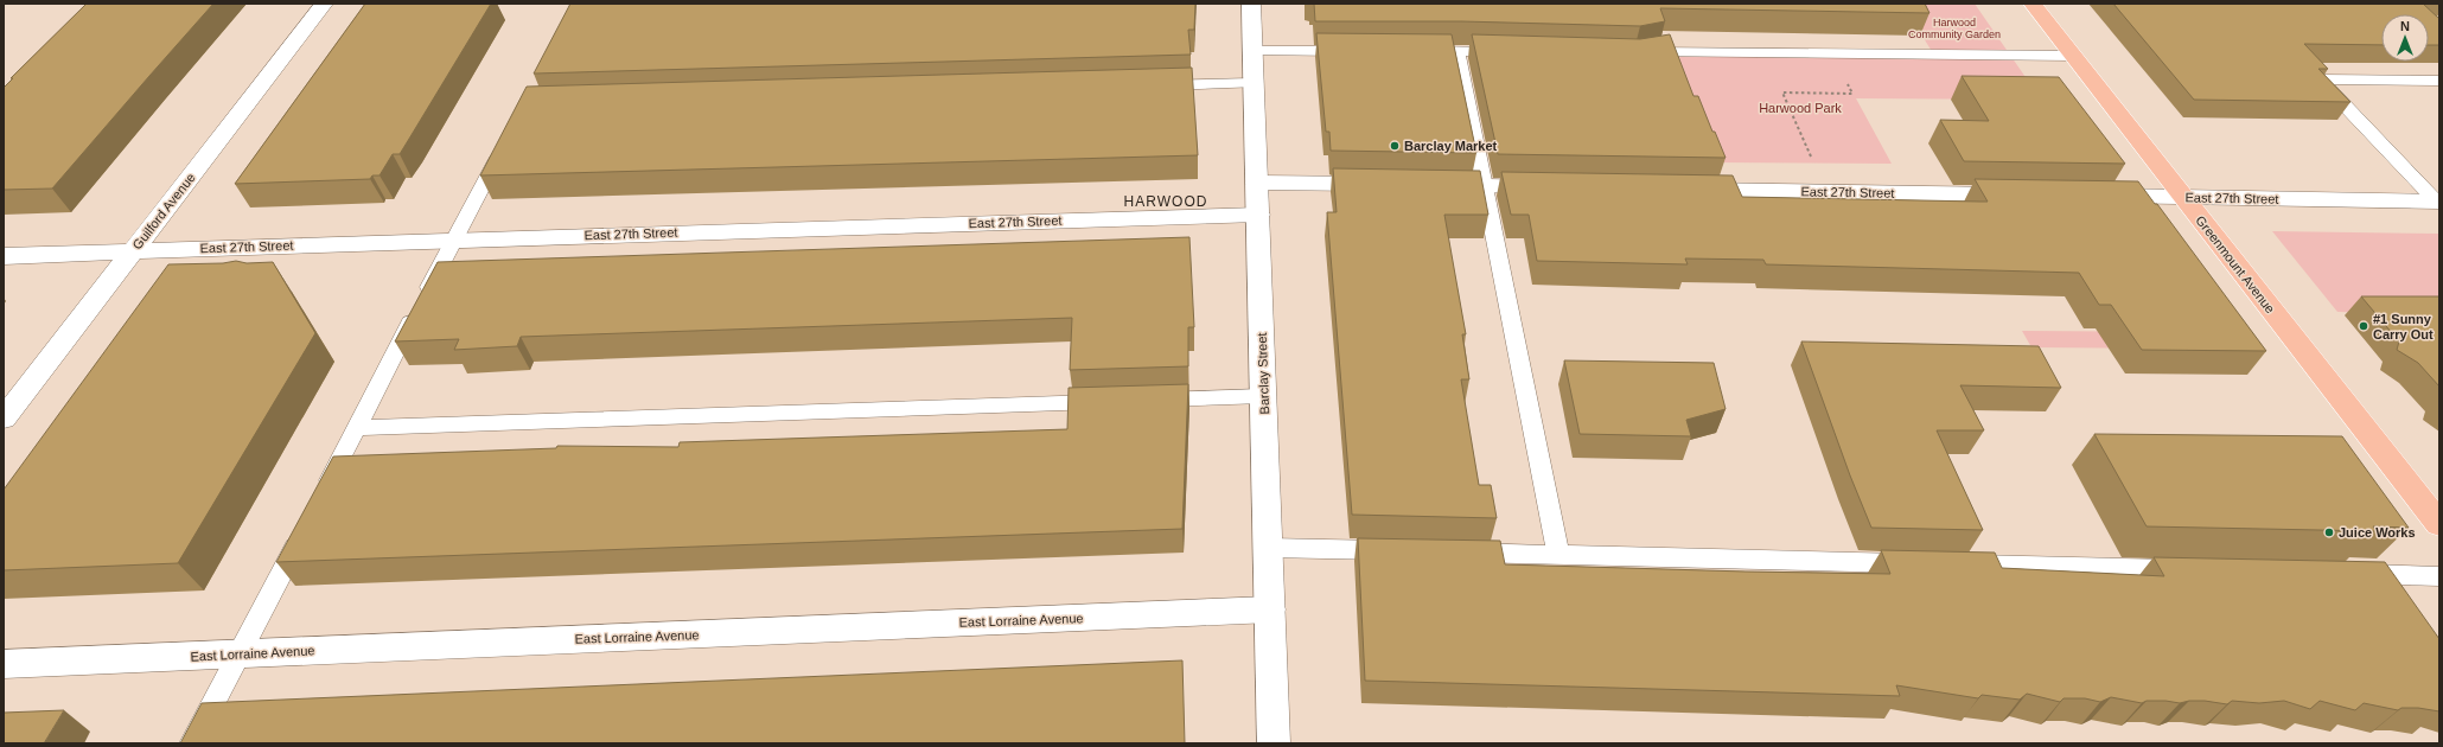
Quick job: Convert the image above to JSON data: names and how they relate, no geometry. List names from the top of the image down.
{
  "streets": {
    "main road": ["Greenmount Avenue"],
    "street": [
      "East 27th Street",
      "Guilford Avenue",
      "Barclay Street",
      "East Lorraine Avenue"
    ]
  },
  "crossings": [
    ["East 27th Street", "Guilford Avenue"],
    ["East 27th Street", "Greenmount Avenue"],
    ["East 27th Street", "Barclay Street"],
    ["Barclay Street", "East Lorraine Avenue"]
  ],
  "districts": ["HARWOOD"],
  "parks": ["Harwood Community Garden", "Harwood Park"],
  "places": ["Barclay Market", "#1 Sunny Carry Out", "Juice Works"],
  "north": "top"
}
